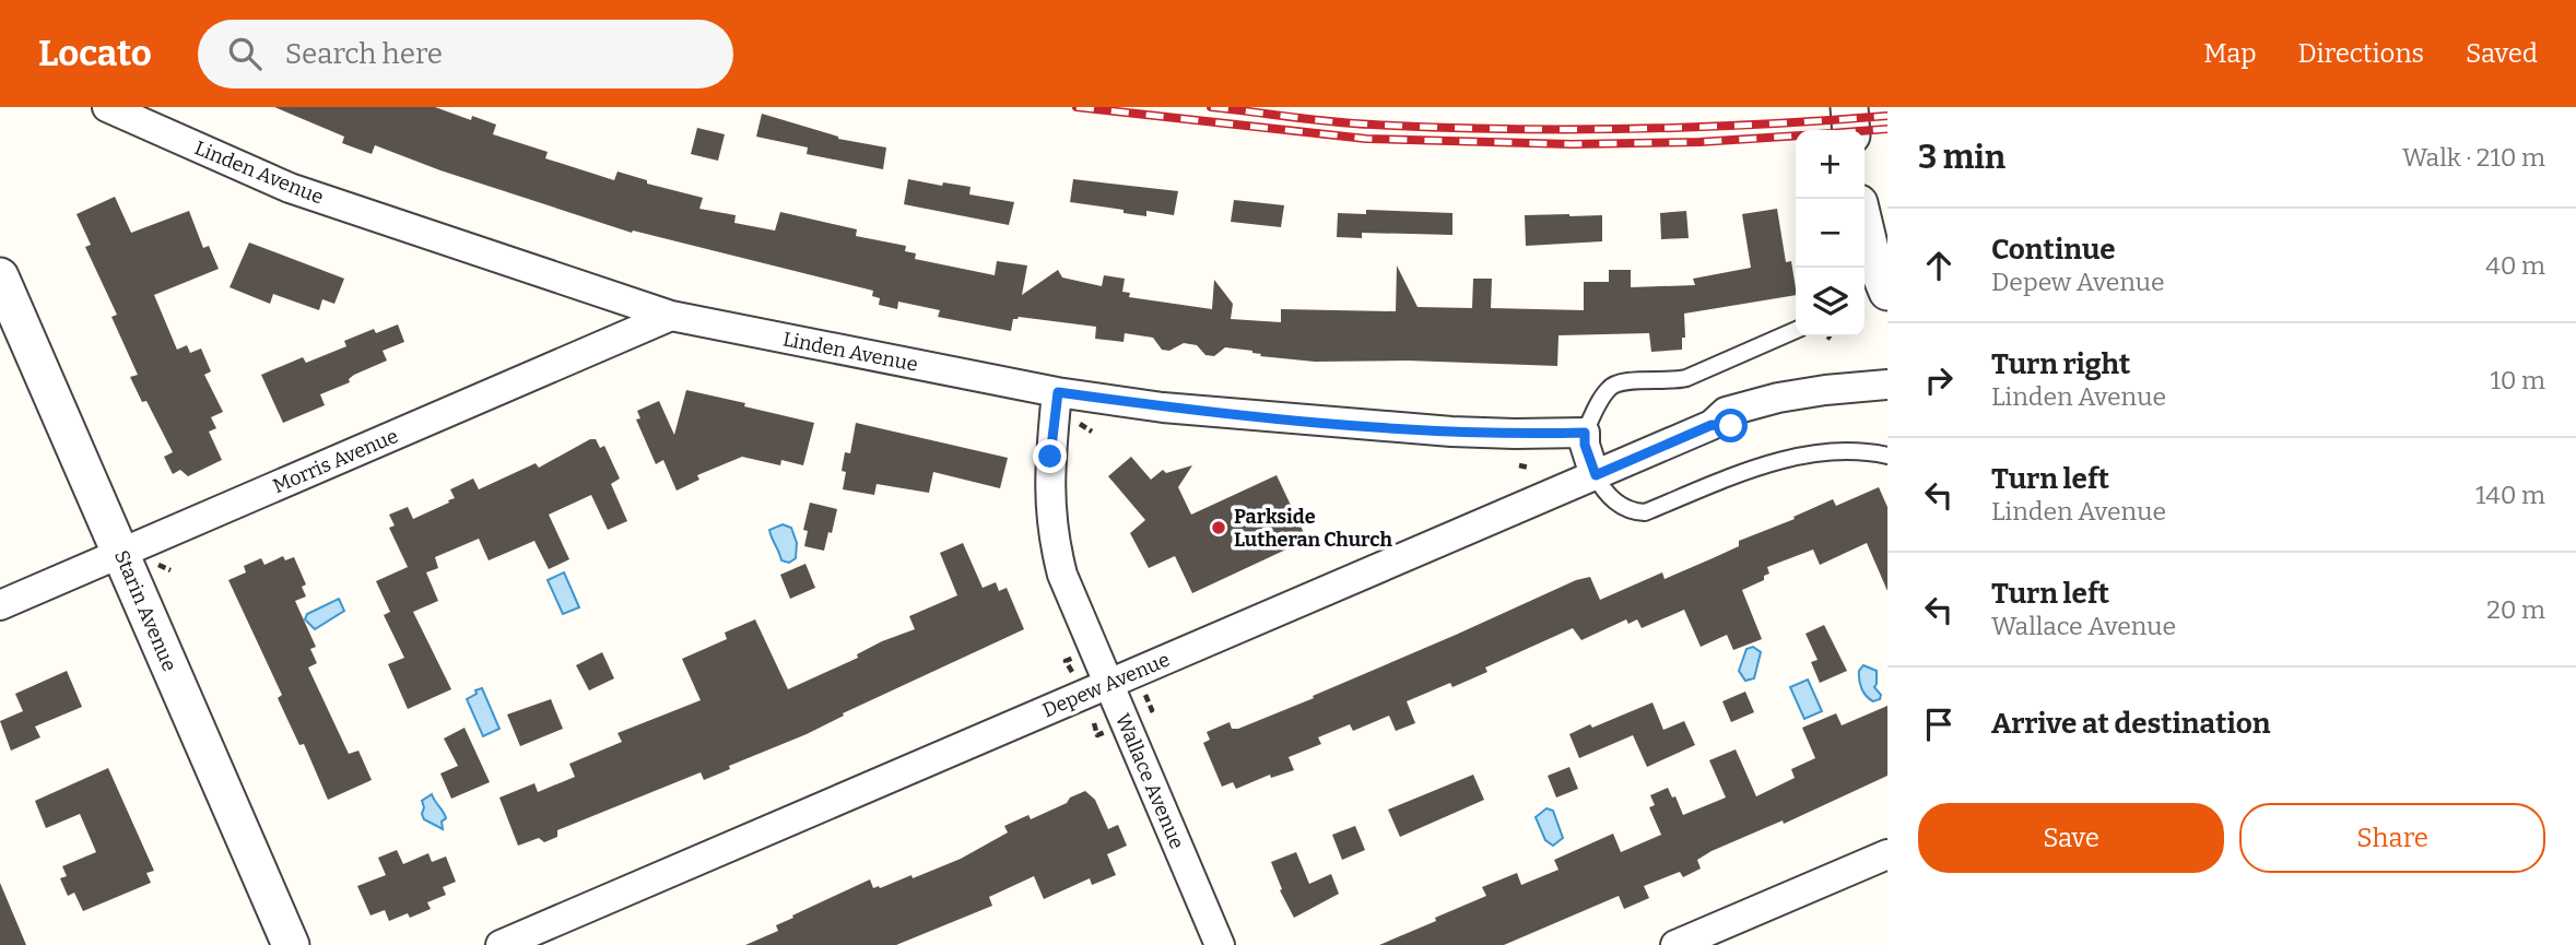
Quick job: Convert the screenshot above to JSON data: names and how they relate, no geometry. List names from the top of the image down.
{
  "streets": {
    "street": [
      "Linden Avenue",
      "Morris Avenue",
      "Starin Avenue",
      "Depew Avenue",
      "Wallace Avenue"
    ]
  },
  "crossings": [
    ["Linden Avenue", "Morris Avenue"],
    ["Linden Avenue", "Wallace Avenue"],
    ["Morris Avenue", "Starin Avenue"],
    ["Depew Avenue", "Wallace Avenue"]
  ],
  "places": ["Parkside Lutheran Church"],
  "page": {
    "header": "Locato",
    "search": "Search here",
    "nav": ["Map", "Directions", "Saved"],
    "heading": ["3 min", "Walk · 210 m"],
    "map_buttons": ["+", "−"],
    "list": [
      ["Continue", "Depew Avenue", "40 m"],
      ["Turn right", "Linden Avenue", "10 m"],
      ["Turn left", "Linden Avenue", "140 m"],
      ["Turn left", "Wallace Avenue", "20 m"],
      "Arrive at destination"
    ],
    "buttons": ["Save", "Share"]
  }
}
